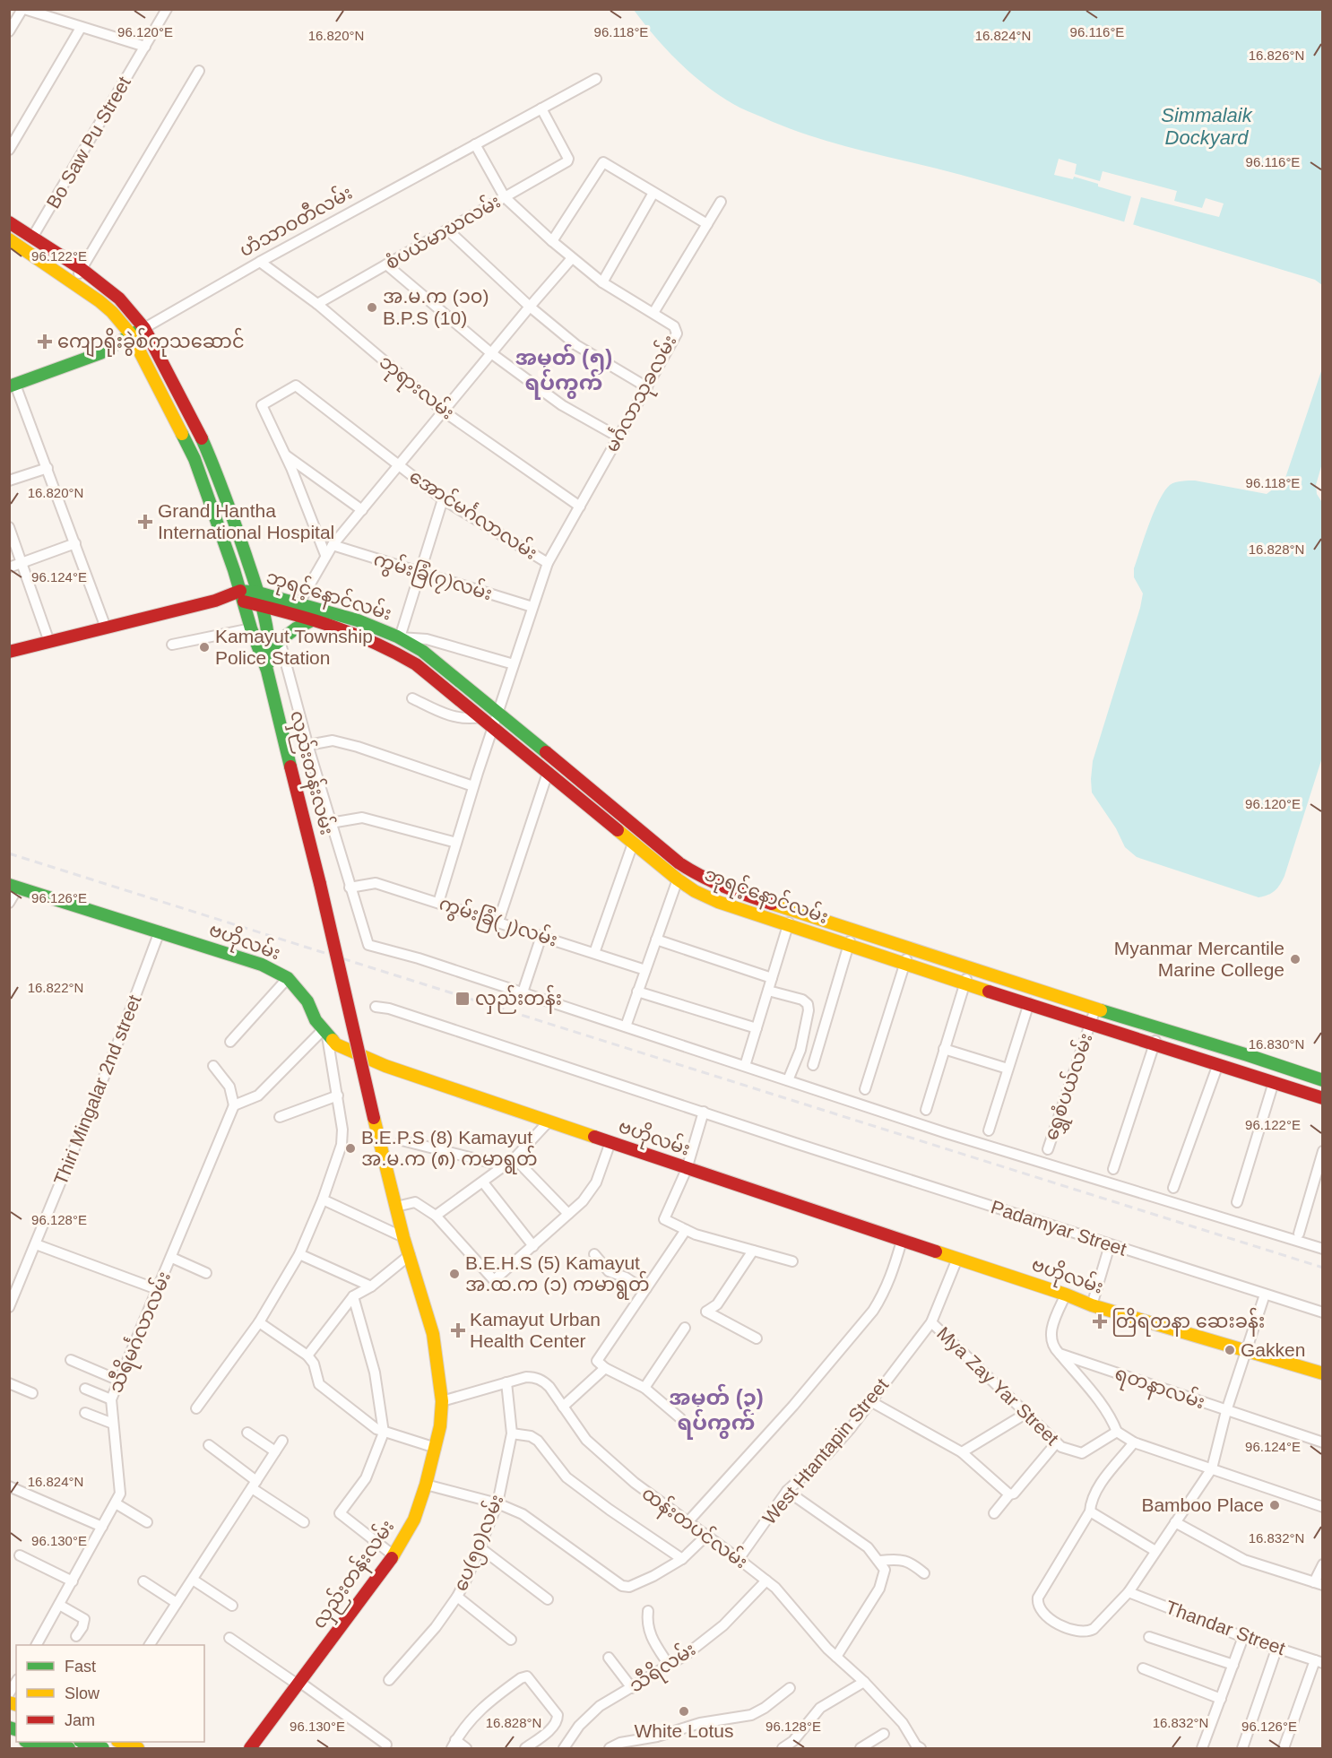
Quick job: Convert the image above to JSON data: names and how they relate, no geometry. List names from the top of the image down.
{
  "streets": {
    "main road": [
      "ဟံသာဝတီလမ်း",
      "ဘုရင့်နောင်လမ်း",
      "လှည်းတန်းလမ်း",
      "ဗဟိုလမ်း"
    ],
    "street": [
      "Bo Saw Pu Street",
      "စံပယ်မာဃလမ်း",
      "ဘုရားလမ်း",
      "မင်္ဂလာသုခလမ်း",
      "အောင်မင်္ဂလာလမ်း",
      "ကွမ်းခြံ(၇)လမ်း",
      "ကွမ်းခြံ(၂)လမ်း",
      "ရွှေစံပယ်လမ်း",
      "Thiri Mingalar 2nd street",
      "Padamyar Street",
      "သီရိမင်္ဂလာလမ်း",
      "Mya Zay Yar Street",
      "ရတနာလမ်း",
      "West Htantapin Street",
      "ထန်းတပင်လမ်း",
      "ပေ(၅၀)လမ်း",
      "Thandar Street",
      "သီရိလမ်း"
    ]
  },
  "crossings": [
    ["Bo Saw Pu Street", "လှည်းတန်းလမ်း"],
    ["ဟံသာဝတီလမ်း", "စံပယ်မာဃလမ်း"],
    ["ဟံသာဝတီလမ်း", "ဘုရားလမ်း"],
    ["ဟံသာဝတီလမ်း", "မင်္ဂလာသုခလမ်း"],
    ["ဟံသာဝတီလမ်း", "ဘုရင့်နောင်လမ်း"],
    ["ဟံသာဝတီလမ်း", "လှည်းတန်းလမ်း"],
    ["စံပယ်မာဃလမ်း", "ဘုရားလမ်း"],
    ["စံပယ်မာဃလမ်း", "မင်္ဂလာသုခလမ်း"],
    ["ဘုရားလမ်း", "မင်္ဂလာသုခလမ်း"],
    ["မင်္ဂလာသုခလမ်း", "အောင်မင်္ဂလာလမ်း"],
    ["မင်္ဂလာသုခလမ်း", "ကွမ်းခြံ(၇)လမ်း"],
    ["မင်္ဂလာသုခလမ်း", "ဘုရင့်နောင်လမ်း"],
    ["မင်္ဂလာသုခလမ်း", "ကွမ်းခြံ(၂)လမ်း"],
    ["ဘုရင့်နောင်လမ်း", "လှည်းတန်းလမ်း"],
    ["ဘုရင့်နောင်လမ်း", "ရွှေစံပယ်လမ်း"],
    ["လှည်းတန်းလမ်း", "ထန်းတပင်လမ်း"],
    ["ဗဟိုလမ်း", "Thiri Mingalar 2nd street"],
    ["ဗဟိုလမ်း", "West Htantapin Street"],
    ["Mya Zay Yar Street", "West Htantapin Street"],
    ["West Htantapin Street", "ထန်းတပင်လမ်း"],
    ["ထန်းတပင်လမ်း", "ပေ(၅၀)လမ်း"],
    ["ထန်းတပင်လမ်း", "သီရိလမ်း"]
  ],
  "districts": ["အမှတ် (၅) ရပ်ကွက်", "အမှတ် (၃) ရပ်ကွက်"],
  "water": ["Simmalaik Dockyard"],
  "places": {
    "other": [
      "အ.မ.က (၁၀) B.P.S (10)",
      "Kamayut Township Police Station",
      "Myanmar Mercantile Marine College",
      "B.E.P.S (8) Kamayut အ.မ.က (၈) ကမာရွတ်",
      "B.E.H.S (5) Kamayut အ.ထ.က (၁) ကမာရွတ်",
      "Gakken",
      "Bamboo Place",
      "White Lotus"
    ],
    "health": [
      "ကျောရိုးခွဲစ်ကုသဆောင်",
      "Grand Hantha International Hospital",
      "တြိရတနာ ဆေးခန်း",
      "Kamayut Urban Health Center"
    ],
    "transit": ["လှည်းတန်း"]
  },
  "legend": ["Fast", "Slow", "Jam"],
  "coordinates": [
    "96.120°E",
    "96.118°E",
    "96.116°E",
    "16.820°N",
    "16.824°N",
    "16.826°N",
    "96.122°E",
    "16.828°N",
    "96.124°E",
    "96.126°E",
    "16.822°N",
    "16.830°N",
    "96.128°E",
    "16.832°N",
    "96.130°E"
  ]
}
